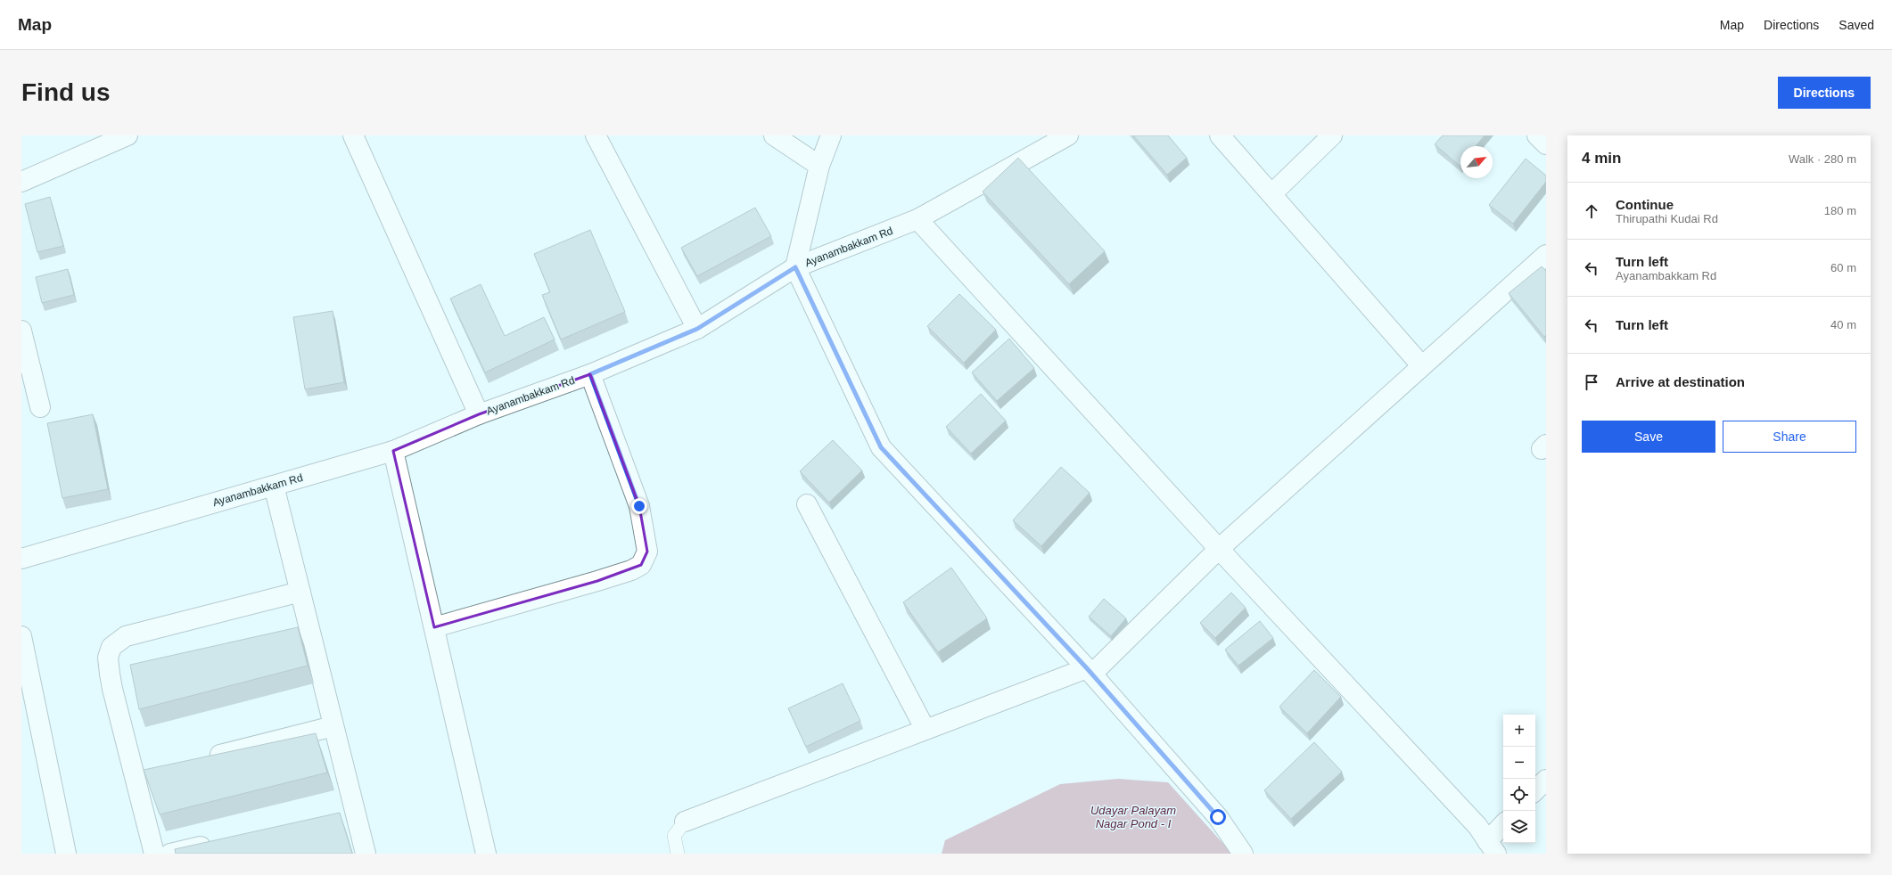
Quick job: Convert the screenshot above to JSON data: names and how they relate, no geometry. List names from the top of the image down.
{
  "streets": {
    "street": ["Ayanambakkam Rd"]
  },
  "water": ["Udayar Palayam Nagar Pond - I"],
  "north": "top right",
  "page": {
    "header": "Map",
    "nav": ["Map", "Directions", "Saved"],
    "buttons": [
      "Directions",
      ["Save", "Share"]
    ],
    "title": "Find us",
    "heading": ["4 min", "Walk · 280 m"],
    "list": [
      ["Continue", "Thirupathi Kudai Rd", "180 m"],
      ["Turn left", "Ayanambakkam Rd", "60 m"],
      ["Turn left", "40 m"],
      "Arrive at destination"
    ],
    "map_buttons": ["+", "−"]
  }
}
